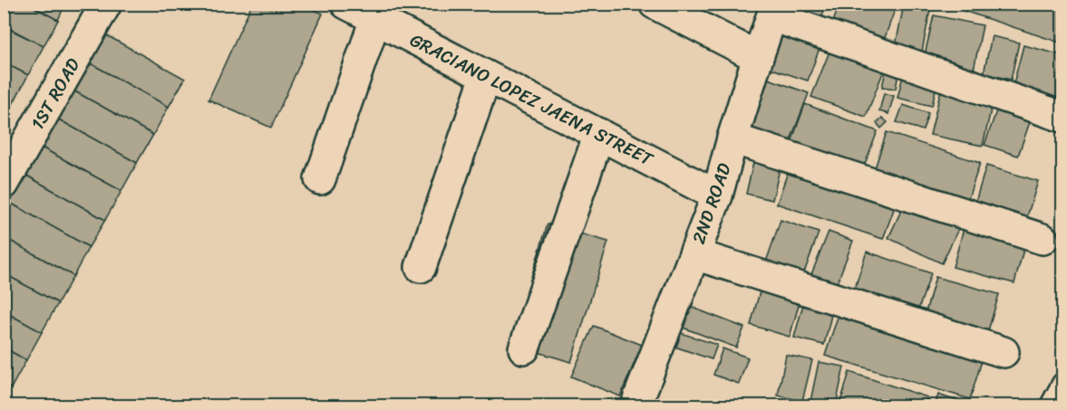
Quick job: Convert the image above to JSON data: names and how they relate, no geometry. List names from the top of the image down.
{
  "streets": {
    "street": ["1ST ROAD", "GRACIANO LOPEZ JAENA STREET", "2ND ROAD"]
  },
  "crossings": [
    ["GRACIANO LOPEZ JAENA STREET", "2ND ROAD"]
  ]
}
